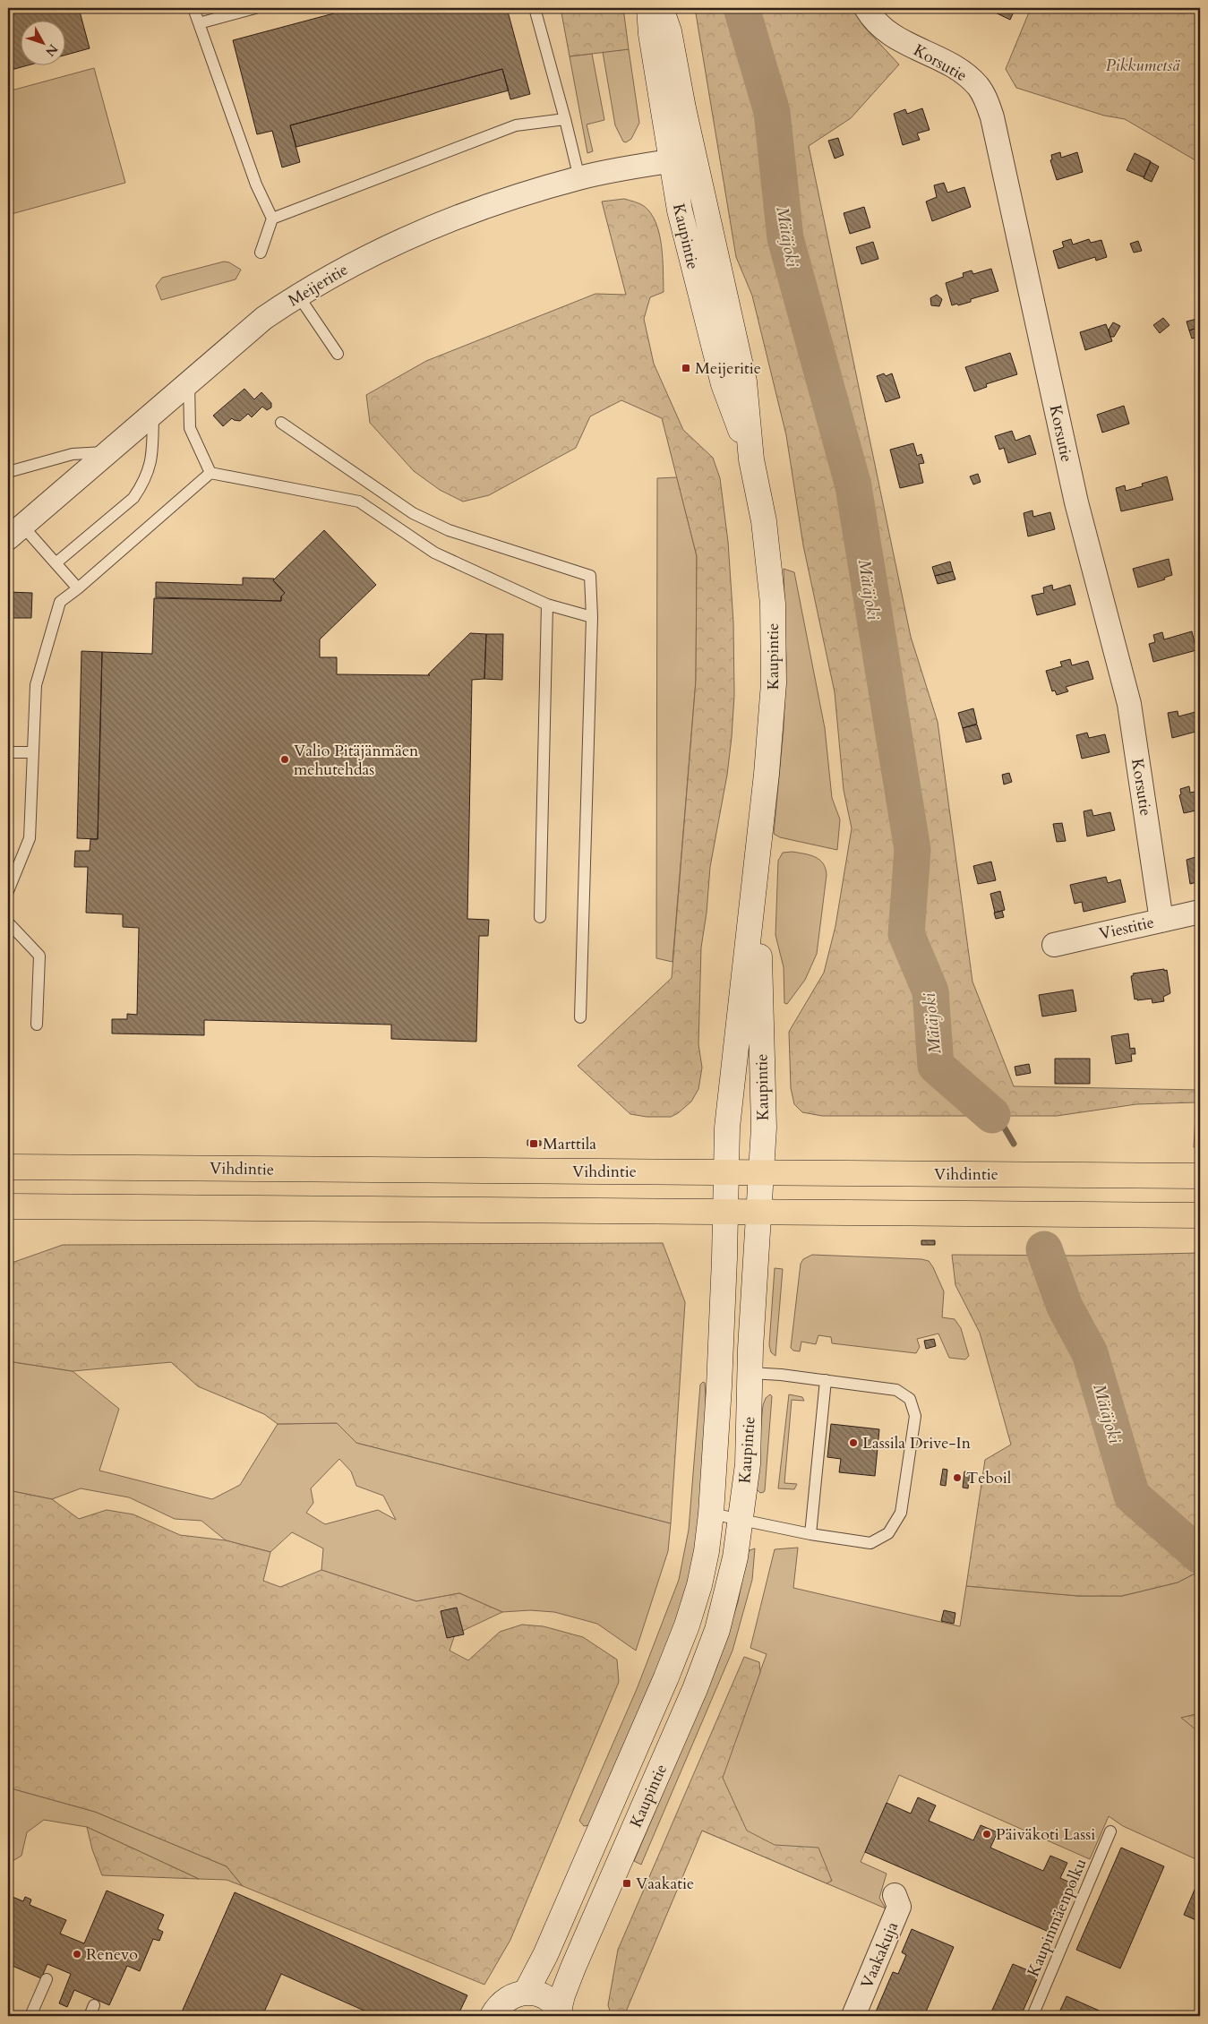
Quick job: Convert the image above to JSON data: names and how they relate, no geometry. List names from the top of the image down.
{
  "streets": {
    "main road": ["Kaupintie", "Vihdintie"],
    "street": [
      "Korsutie",
      "Meijeritie",
      "Viestitie",
      "Vaakakuja"
    ],
    "lane": ["Kaupinmäenpolku"]
  },
  "crossings": [
    ["Korsutie", "Viestitie"],
    ["Kaupintie", "Meijeritie"],
    ["Kaupintie", "Vihdintie"]
  ],
  "water": ["Mätäjoki"],
  "parks": ["Pikkumetsä"],
  "places": {
    "transit": ["Meijeritie", "Marttila", "Vaakatie"],
    "other": [
      "Valio Pitäjänmäen mehutehdas",
      "Lassila Drive-In",
      "Teboil",
      "Päiväkoti Lassi",
      "Renevo"
    ]
  },
  "north": "bottom right"
}
